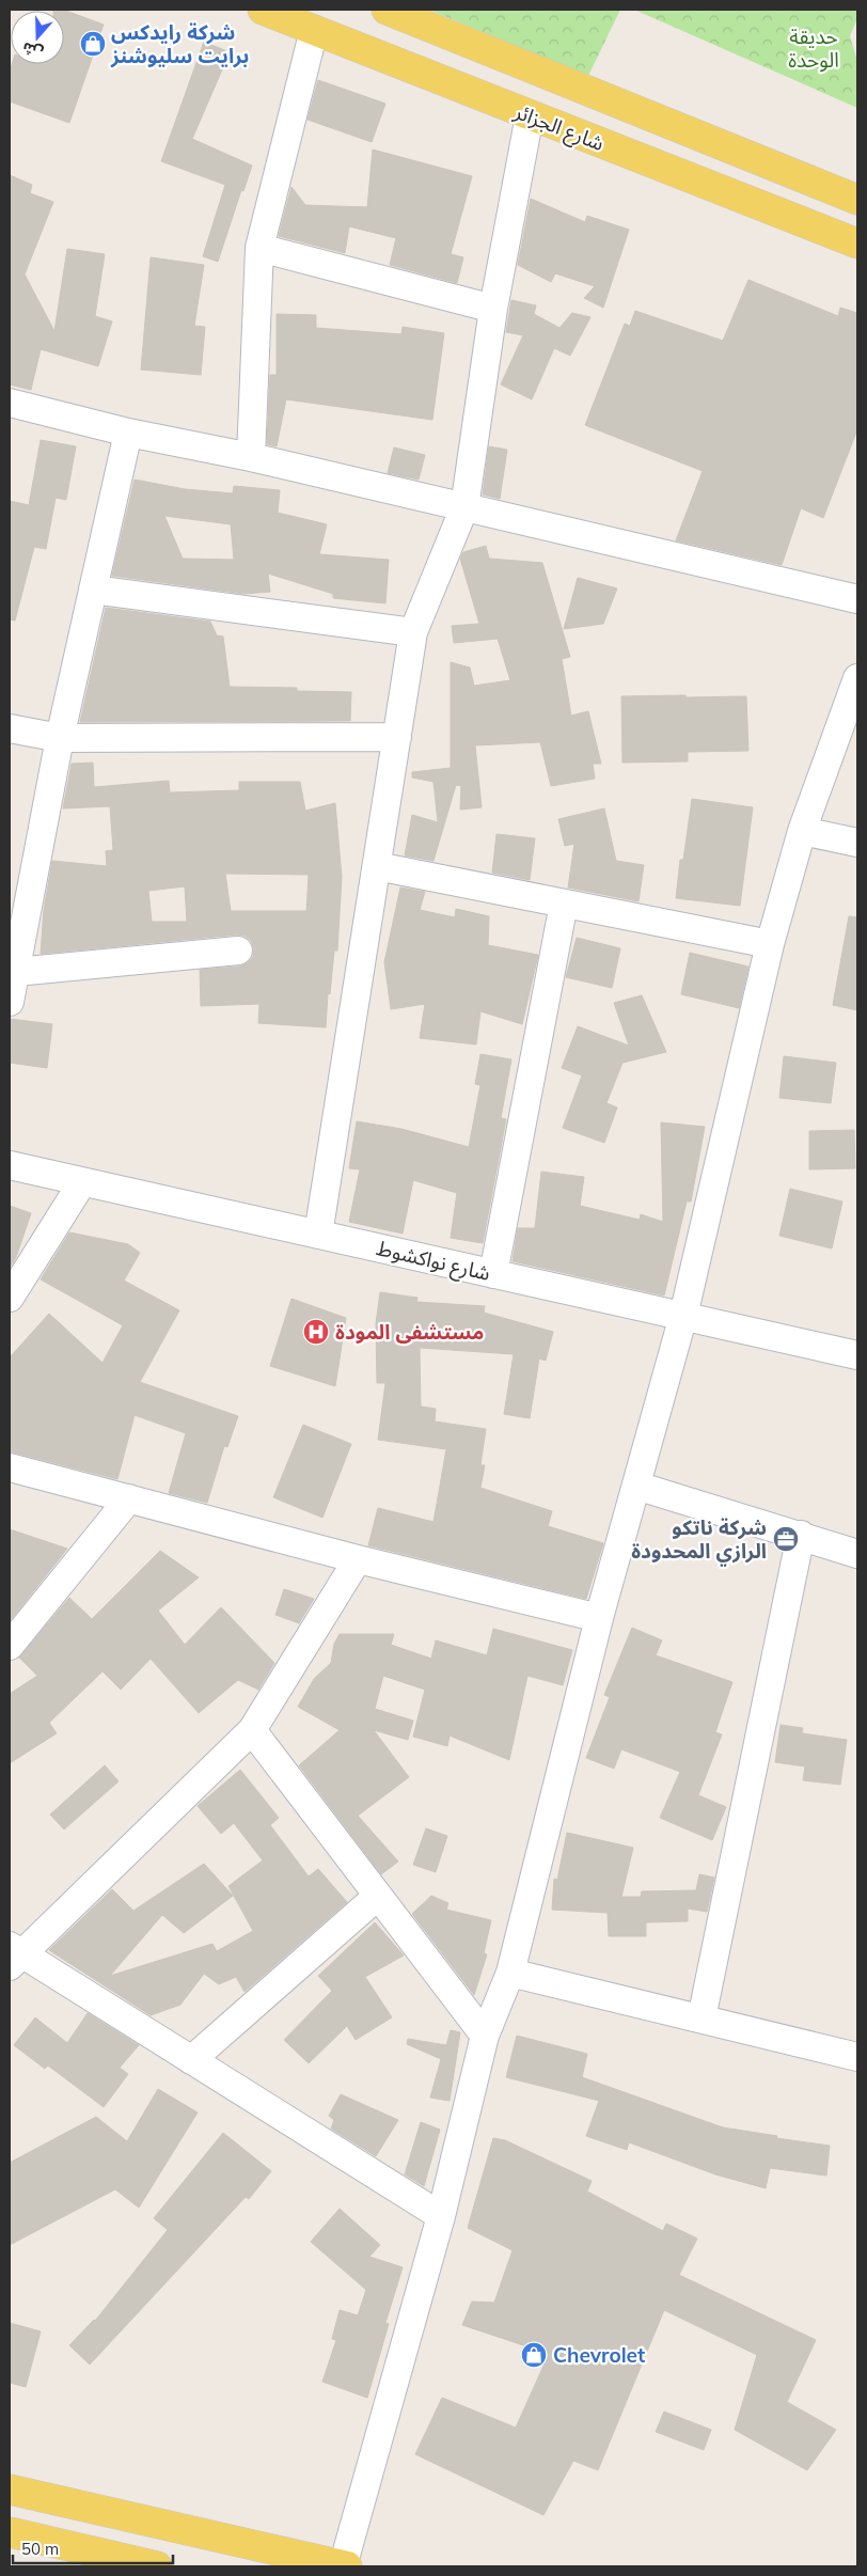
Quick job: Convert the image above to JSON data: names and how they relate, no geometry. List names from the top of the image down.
{
  "streets": {
    "main road": ["شارع الجزائر"],
    "street": ["شارع نواكشوط"]
  },
  "parks": ["حديقة الوحدة"],
  "places": {
    "shop": ["شركة رايدكس برايت سليوشنز", "Chevrolet"],
    "hospital": ["مستشفى المودة"],
    "office": ["شركة ناتكو الرازي المحدودة"]
  },
  "scale_bar": "50 m",
  "north": "bottom"
}
